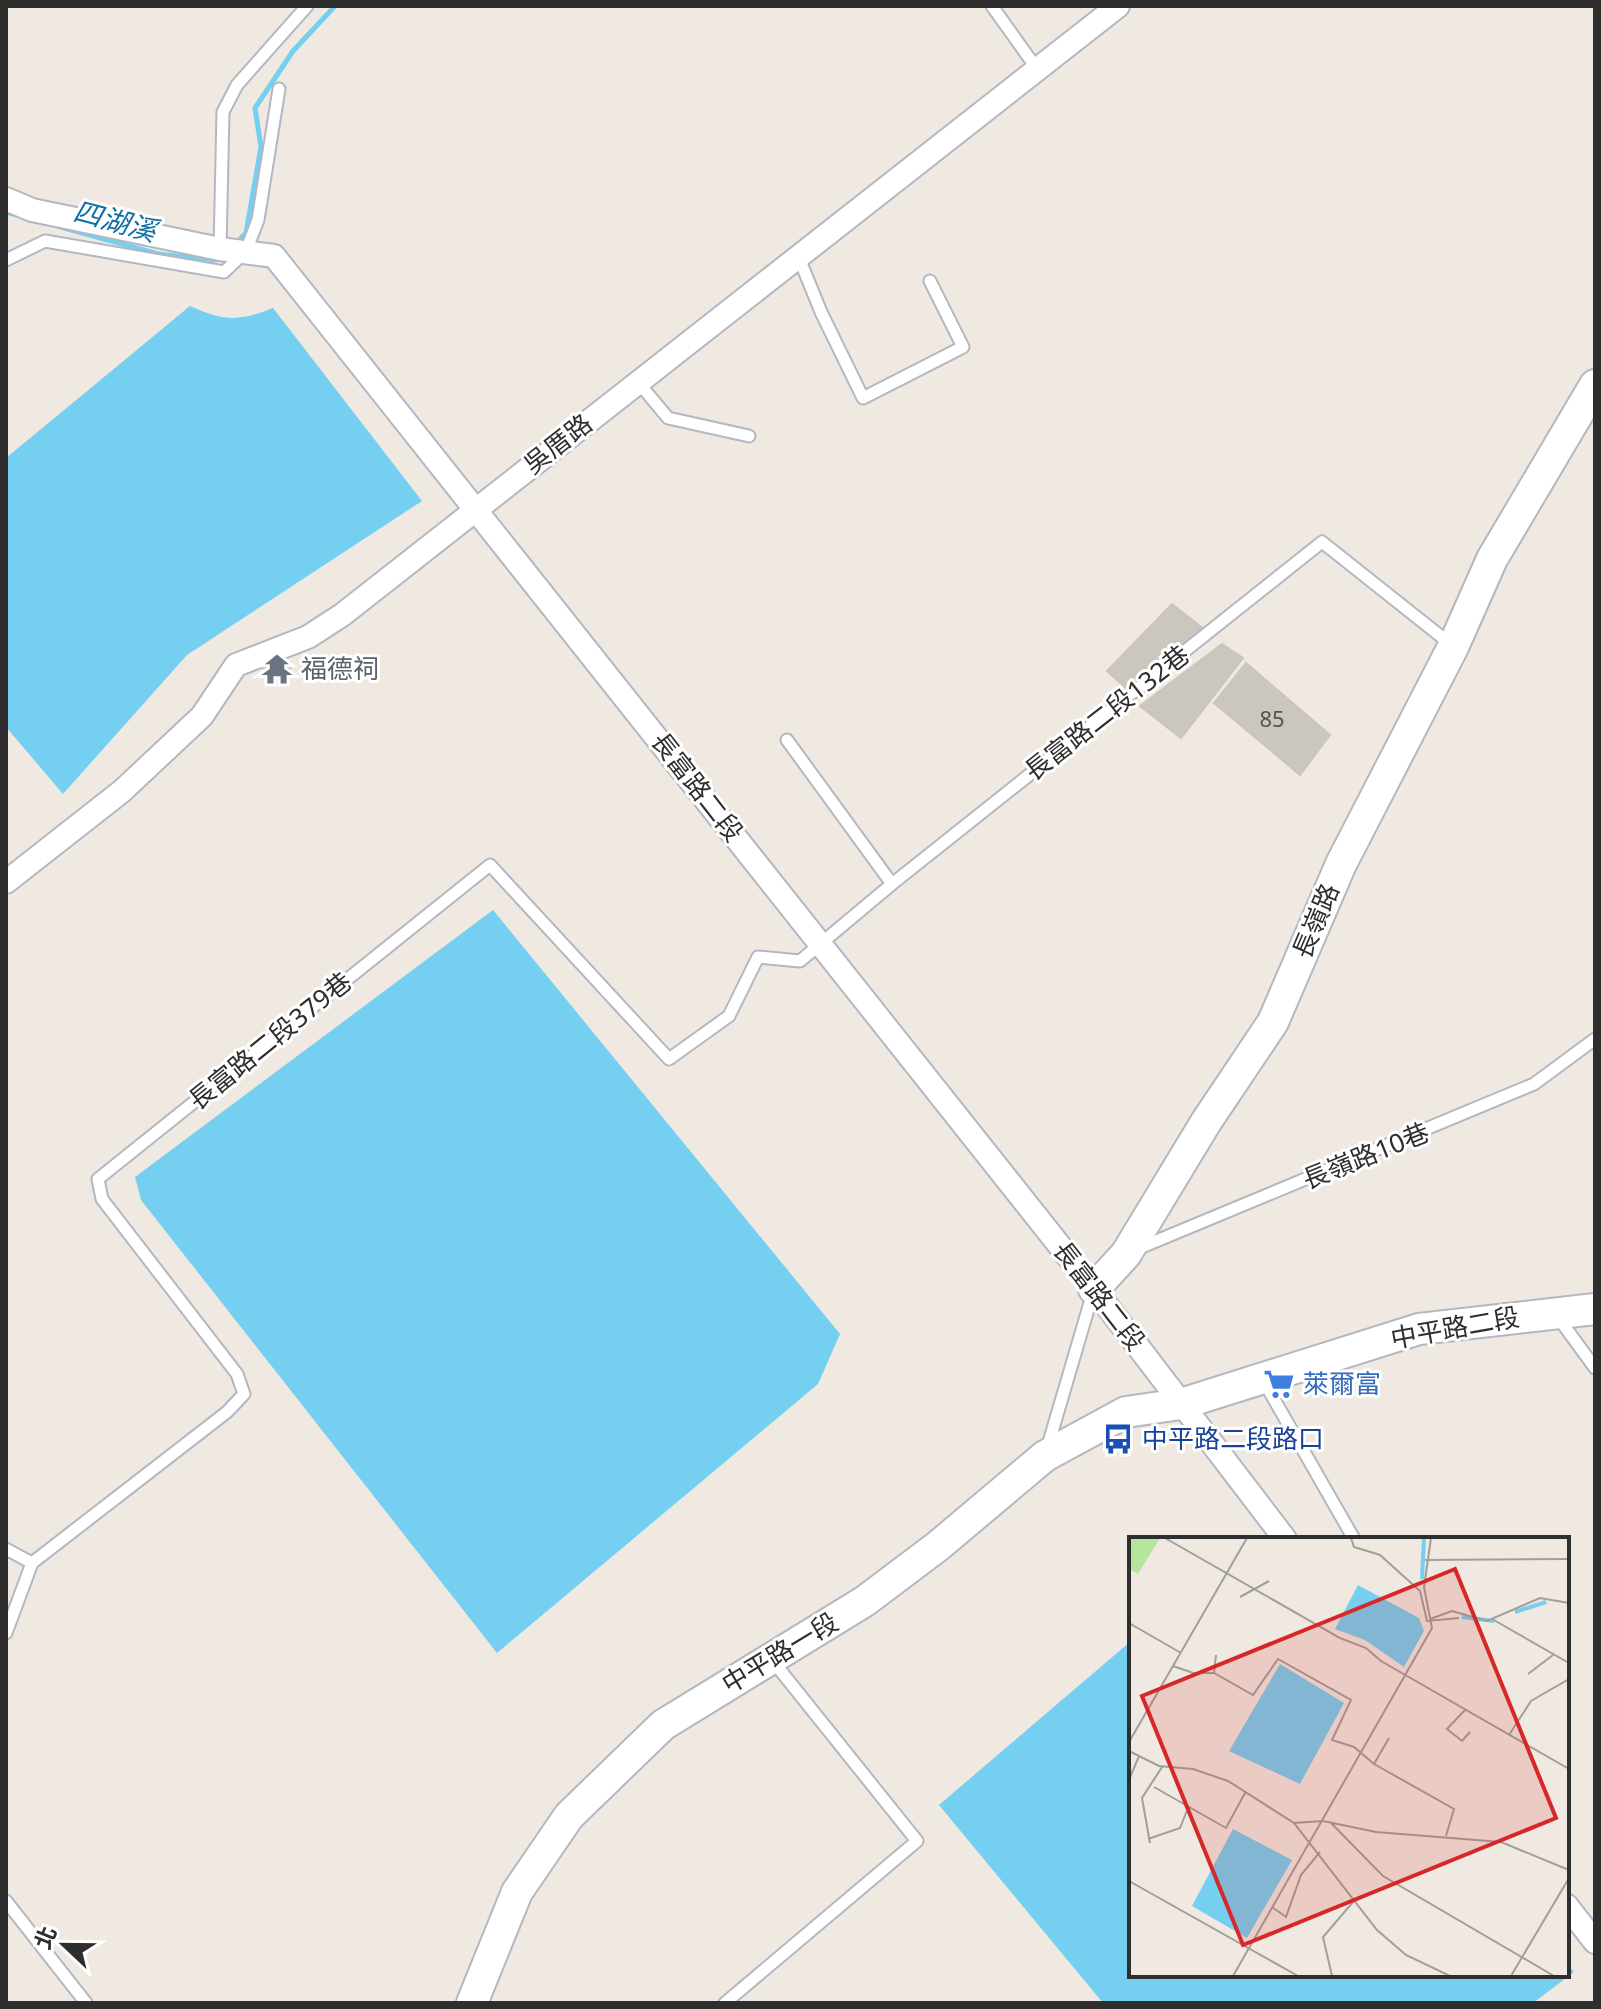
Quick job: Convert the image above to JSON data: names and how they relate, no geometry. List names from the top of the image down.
{
  "streets": {
    "street": [
      "吳厝路",
      "長富路二段",
      "長嶺路",
      "中平路二段",
      "中平路一段"
    ],
    "lane": ["長富路二段132巷", "長富路二段379巷", "長嶺路10巷"]
  },
  "crossings": [
    ["吳厝路", "長富路二段"],
    ["長富路二段132巷", "長富路二段"],
    ["長富路二段132巷", "長嶺路"],
    ["長富路二段132巷", "長富路二段379巷"],
    ["長富路二段", "長嶺路"],
    ["長富路二段", "長富路二段379巷"],
    ["長富路二段", "中平路二段"],
    ["長富路二段", "中平路一段"],
    ["長嶺路", "長嶺路10巷"],
    ["長嶺路", "中平路一段"],
    ["中平路二段", "中平路一段"]
  ],
  "water": ["四湖溪"],
  "places": {
    "temple": ["福德祠"],
    "supermarket": ["萊爾富"],
    "bus stop": ["中平路二段路口"]
  },
  "house_numbers": ["85"],
  "north": "left"
}
